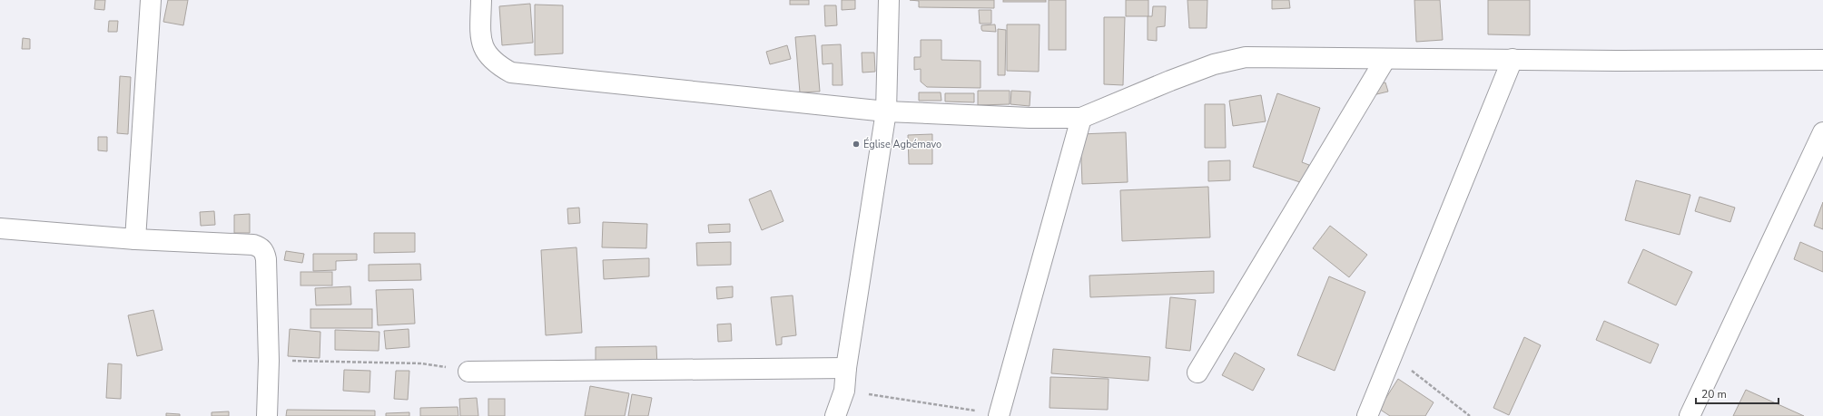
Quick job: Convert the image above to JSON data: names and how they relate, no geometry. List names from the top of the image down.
{
  "places": ["Église Agbémavo"],
  "scale_bar": "20 m"
}
